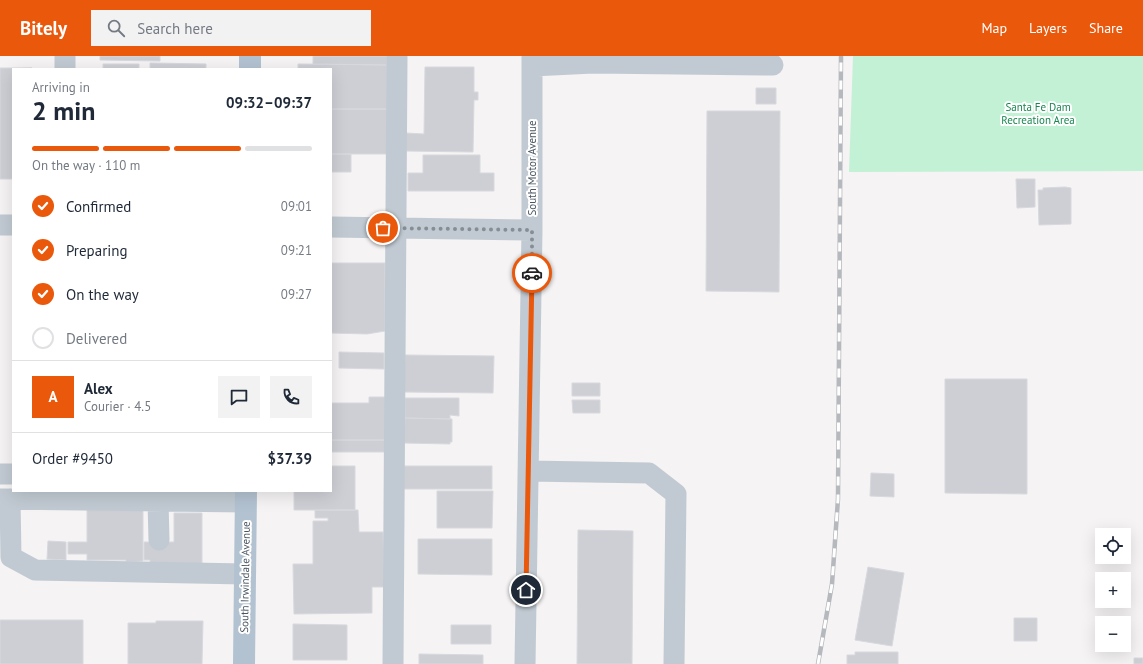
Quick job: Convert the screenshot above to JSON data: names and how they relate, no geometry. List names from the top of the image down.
{
  "streets": {
    "main road": ["South Irwindale Avenue"],
    "street": ["South Motor Avenue"]
  },
  "parks": ["Santa Fe Dam Recreation Area"],
  "page": {
    "header": "Bitely",
    "search": "Search here",
    "nav": ["Map", "Layers", "Share"],
    "heading": ["2 min", "Arriving in", "09:32–09:37"],
    "panel": [
      "Alex",
      "Courier · 4.5",
      "Order #9450",
      "$37.39"
    ],
    "bar": "On the way · 110 m",
    "list": [
      ["Confirmed", "09:01"],
      ["Preparing", "09:21"],
      ["On the way", "09:27"],
      "Delivered"
    ],
    "round": "A",
    "map_buttons": ["+", "−"]
  }
}
